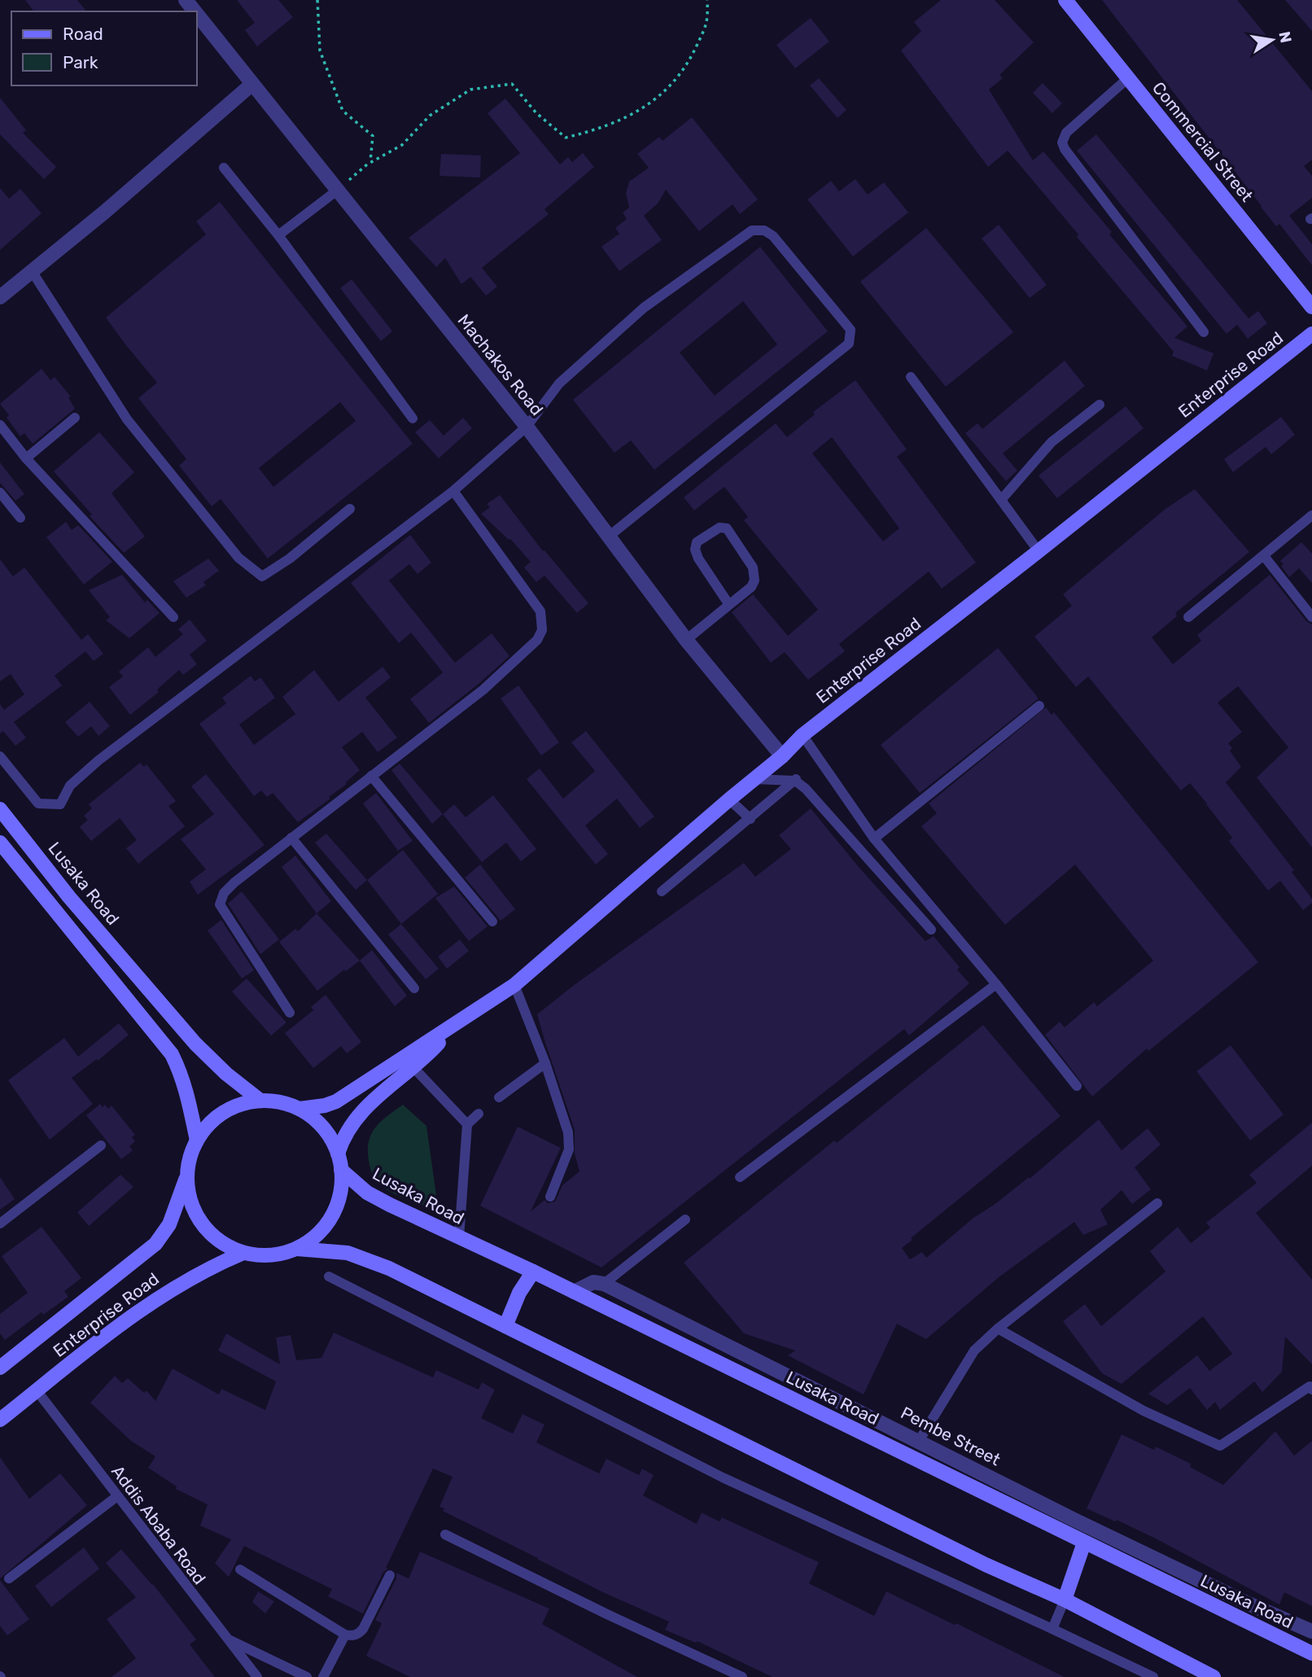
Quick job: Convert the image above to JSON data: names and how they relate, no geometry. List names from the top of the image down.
{
  "streets": {
    "main road": ["Commercial Street", "Enterprise Road", "Lusaka Road"],
    "street": ["Machakos Road", "Pembe Street"],
    "lane": ["Addis Ababa Road"]
  },
  "crossings": [
    ["Machakos Road", "Enterprise Road"],
    ["Enterprise Road", "Lusaka Road"],
    ["Enterprise Road", "Addis Ababa Road"]
  ],
  "legend": ["Road", "Park"],
  "north": "right"
}
